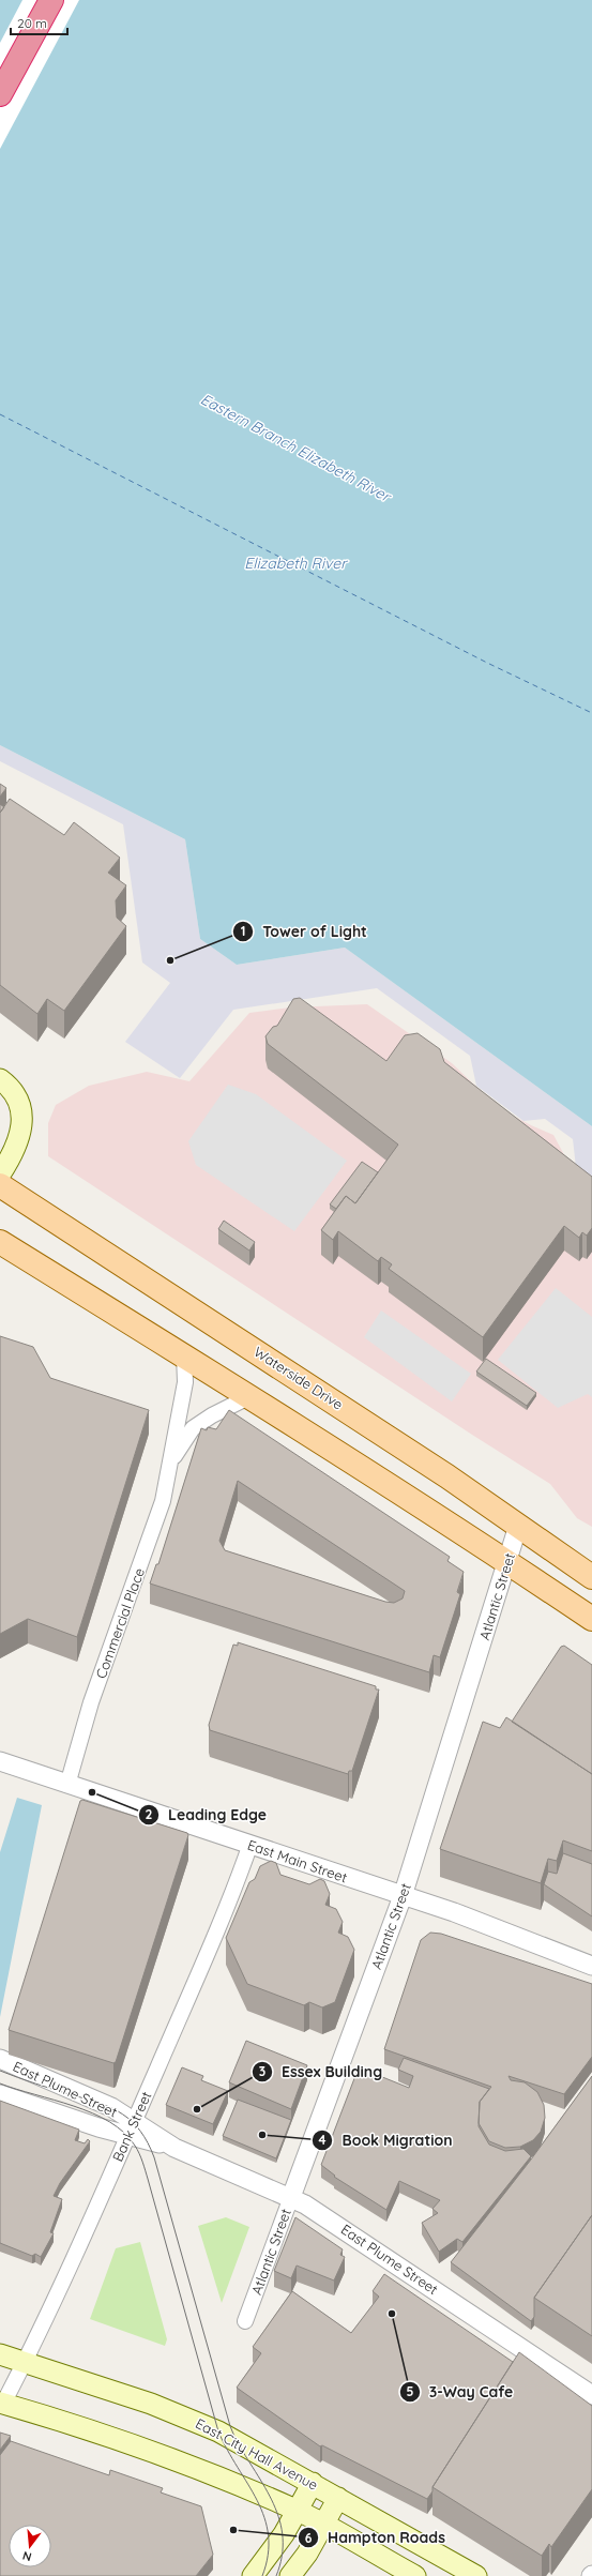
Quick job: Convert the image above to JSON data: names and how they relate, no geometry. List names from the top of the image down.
{
  "streets": {
    "main road": ["Waterside Drive", "East City Hall Avenue"],
    "street": [
      "Atlantic Street",
      "Commercial Place",
      "East Main Street",
      "East Plume Street",
      "Bank Street"
    ]
  },
  "crossings": [
    ["Waterside Drive", "Atlantic Street"],
    ["Atlantic Street", "East Main Street"],
    ["Atlantic Street", "East Plume Street"],
    ["Commercial Place", "East Main Street"],
    ["East Main Street", "Bank Street"],
    ["East Plume Street", "Bank Street"],
    ["Bank Street", "East City Hall Avenue"]
  ],
  "water": ["Eastern Branch Elizabeth River", "Elizabeth River"],
  "places": [
    "Tower of Light",
    "Leading Edge",
    "Essex Building",
    "Book Migration",
    "3-Way Cafe",
    "Hampton Roads"
  ],
  "scale_bar": "20 m",
  "north": "bottom"
}
